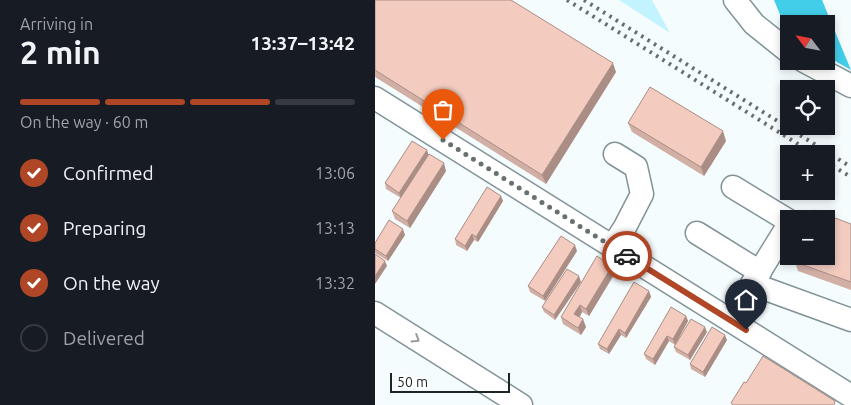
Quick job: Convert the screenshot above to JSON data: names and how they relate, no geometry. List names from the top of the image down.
{
  "scale_bar": "50 m",
  "north": "top left",
  "page": {
    "heading": ["2 min", "Arriving in", "13:37–13:42"],
    "map_buttons": ["+", "−"],
    "bar": "On the way · 60 m",
    "list": [
      ["Confirmed", "13:06"],
      ["Preparing", "13:13"],
      ["On the way", "13:32"],
      "Delivered"
    ],
    "scale": "50 m"
  }
}
